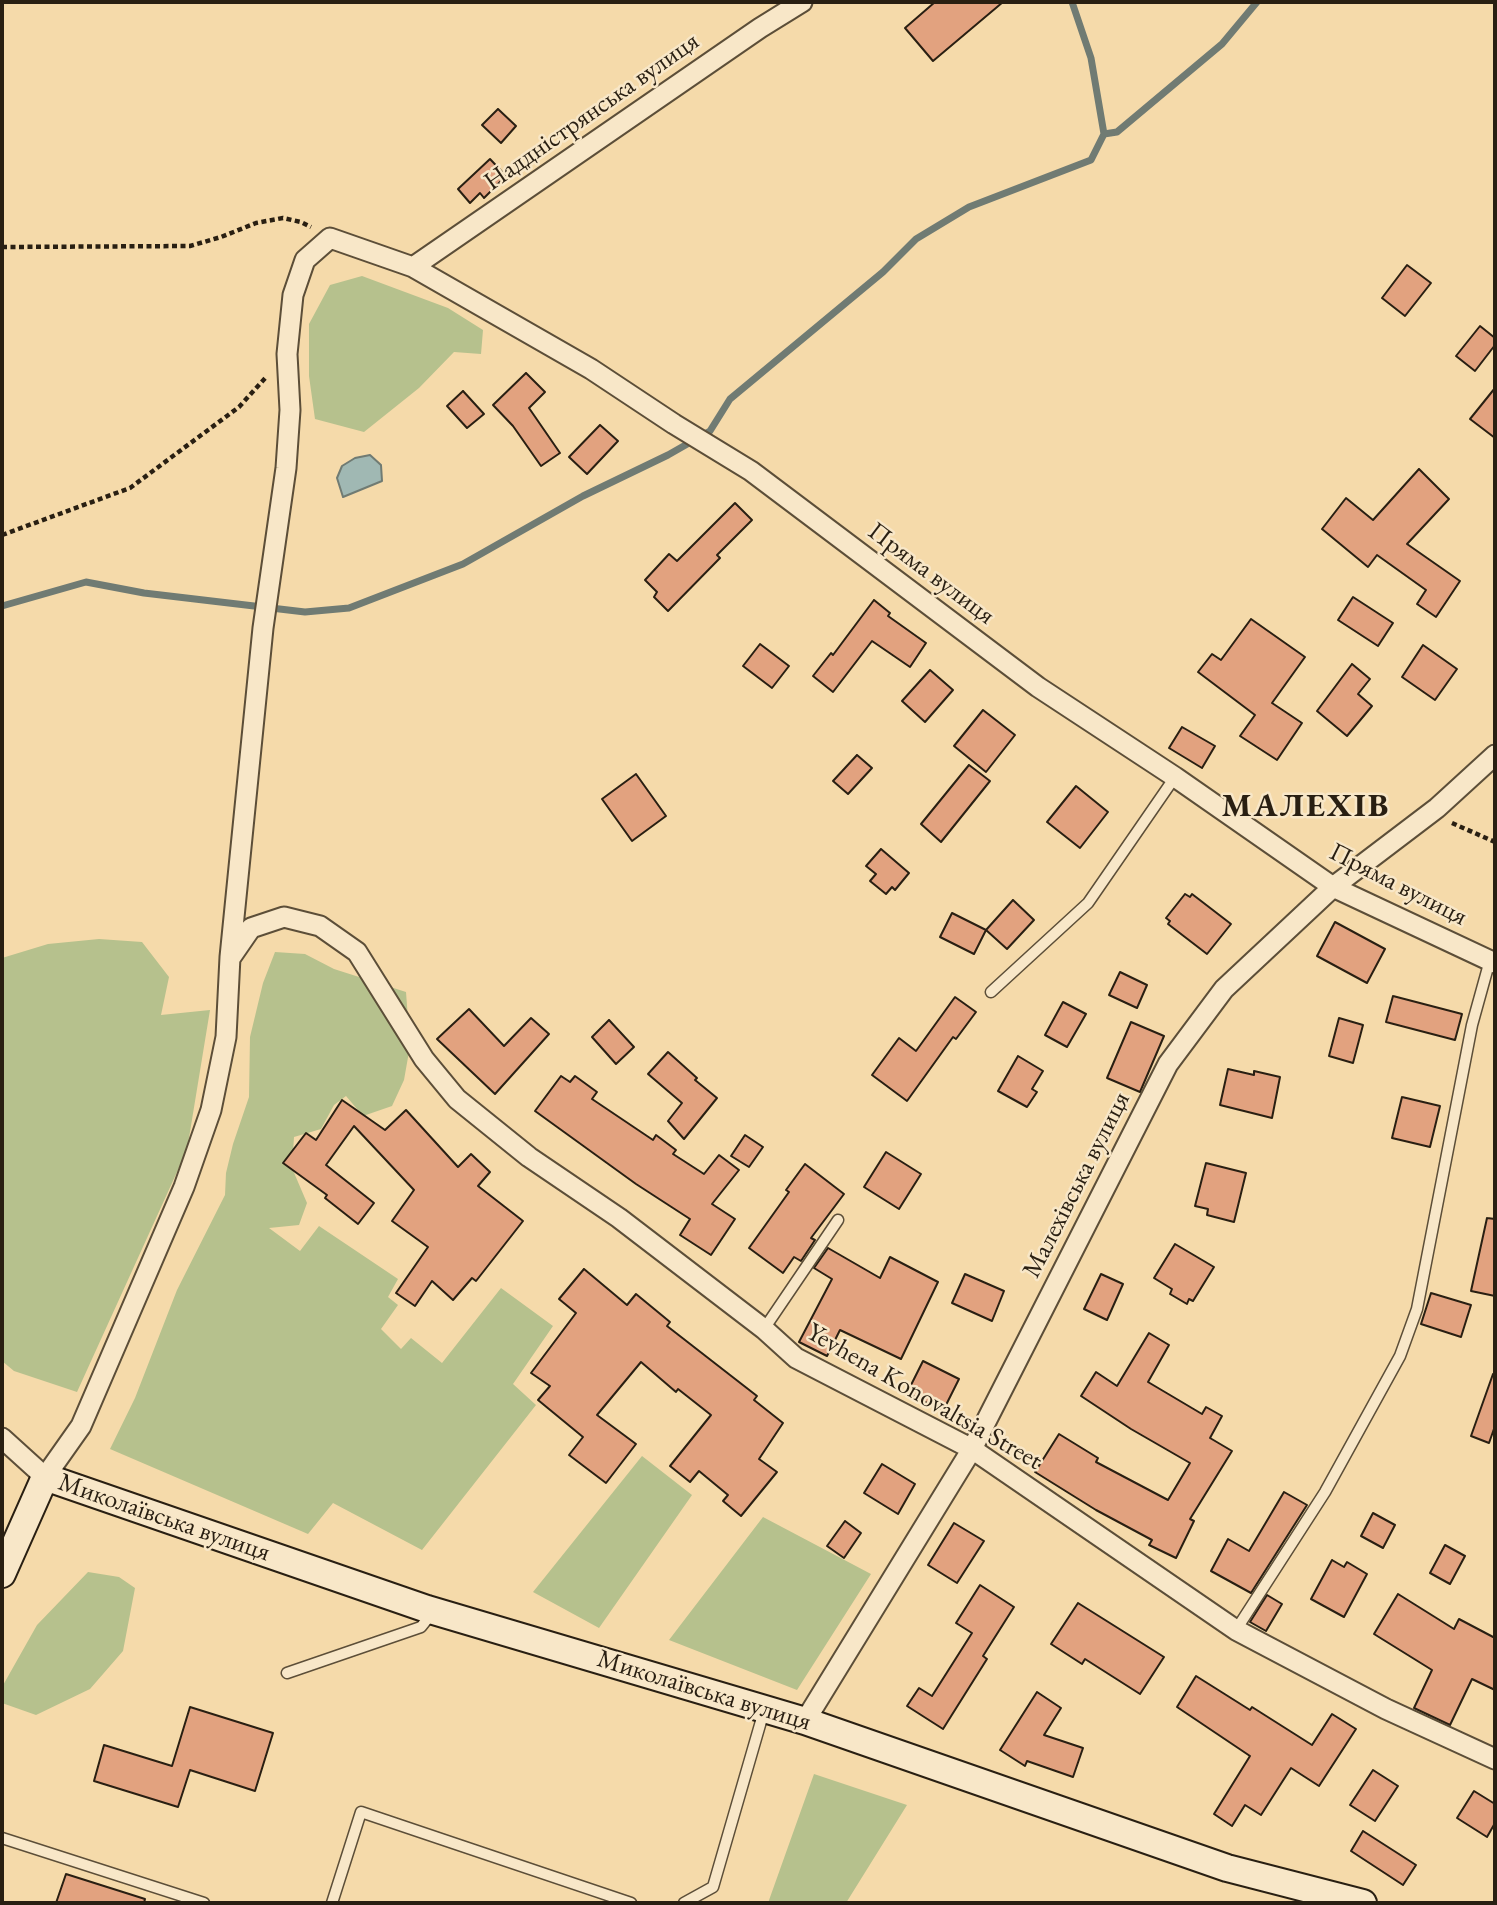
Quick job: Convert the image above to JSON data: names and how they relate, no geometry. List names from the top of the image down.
{
  "streets": {
    "main road": ["Миколаївська вулиця"],
    "street": [
      "Наддністрянська вулиця",
      "Пряма вулиця",
      "Малехівська вулиця",
      "Yevhena Konovaltsia Street"
    ]
  },
  "crossings": [
    ["Наддністрянська вулиця", "Пряма вулиця"],
    ["Пряма вулиця", "Малехівська вулиця"],
    ["Малехівська вулиця", "Yevhena Konovaltsia Street"],
    ["Малехівська вулиця", "Миколаївська вулиця"]
  ],
  "districts": ["МАЛЕХІВ"]
}
